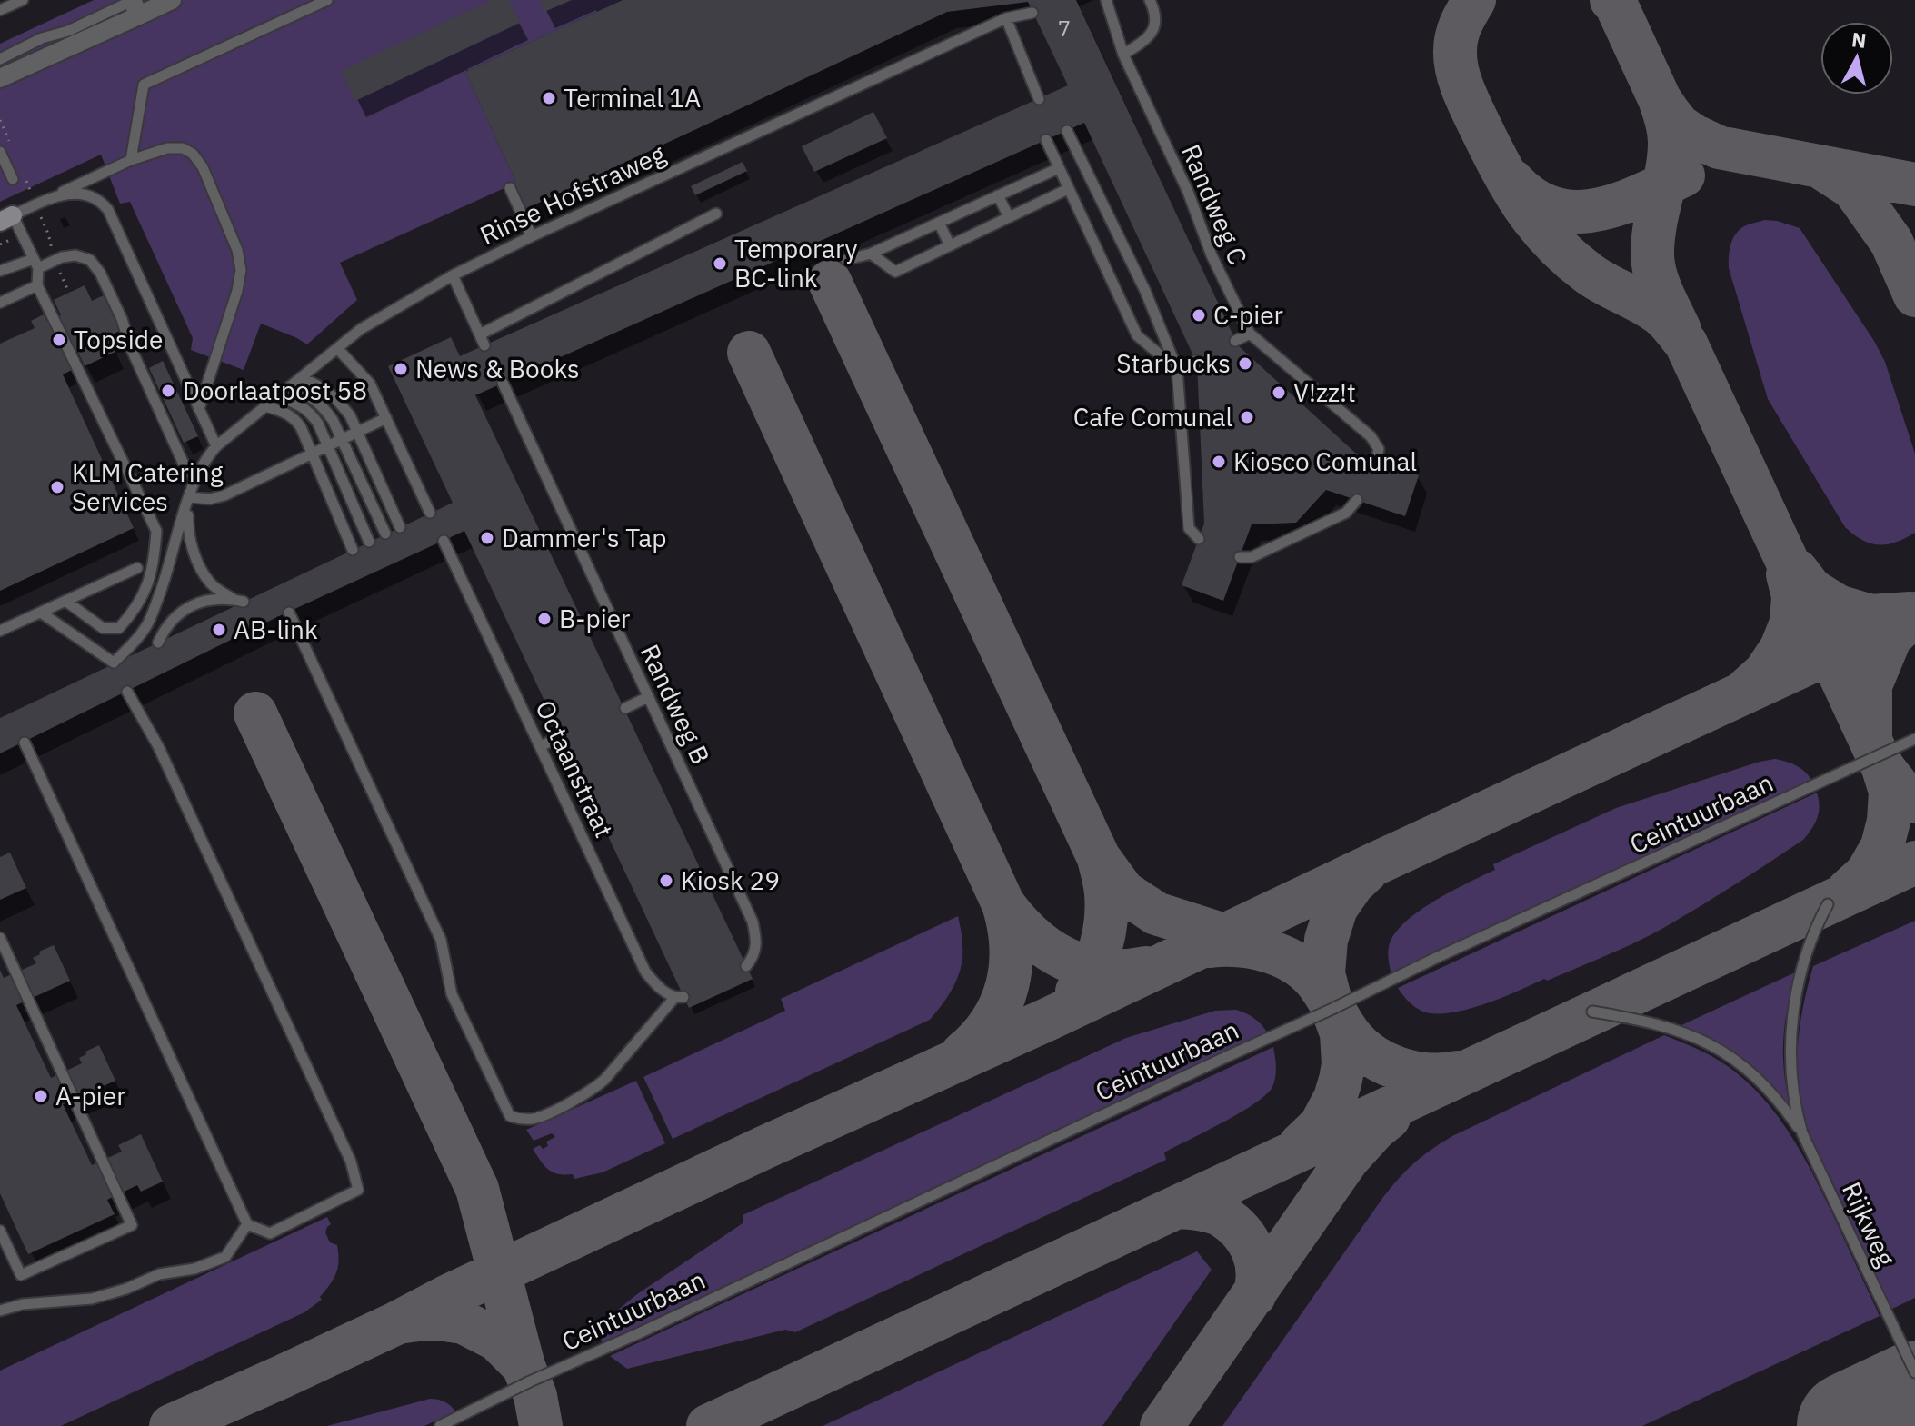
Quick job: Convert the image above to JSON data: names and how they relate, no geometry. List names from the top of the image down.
{
  "streets": {
    "lane": [
      "Rinse Hofstraweg",
      "Randweg C",
      "Randweg B",
      "Octaanstraat",
      "Ceintuurbaan",
      "Rijkweg"
    ]
  },
  "places": [
    "Terminal 1A",
    "Temporary BC-link",
    "C-pier",
    "Topside",
    "Starbucks",
    "News & Books",
    "Doorlaatpost 58",
    "V!zz!t",
    "Cafe Comunal",
    "Kiosco Comunal",
    "KLM Catering Services",
    "Dammer's Tap",
    "B-pier",
    "AB-link",
    "Kiosk 29",
    "A-pier"
  ],
  "house_numbers": ["7"],
  "north": "top"
}
